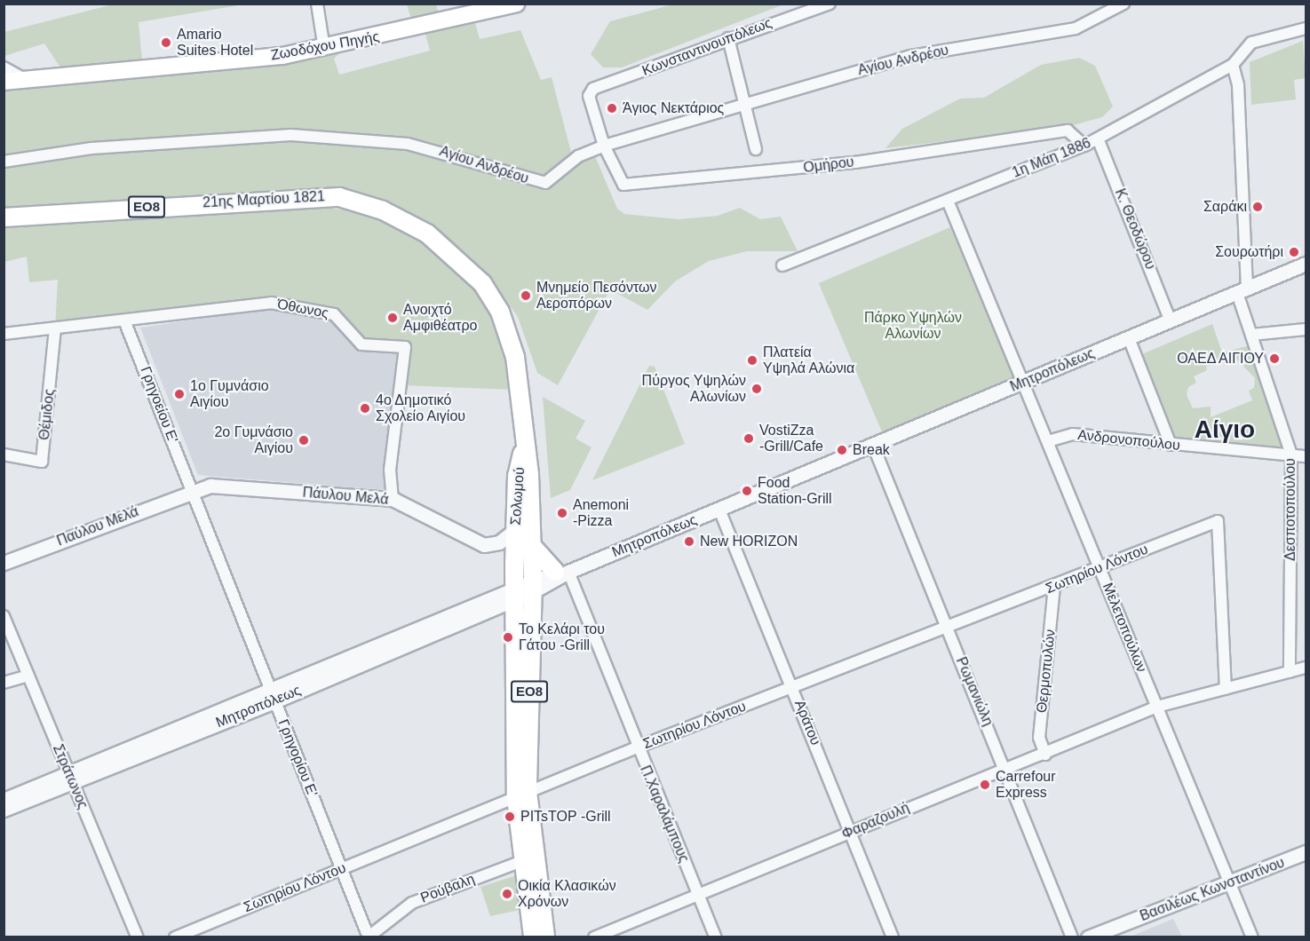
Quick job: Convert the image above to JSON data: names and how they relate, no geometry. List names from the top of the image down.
{
  "streets": {
    "main road": [
      "Ζωοδόχου Πηγής",
      "21ης Μαρτίου 1821",
      "ΕΟ8",
      "Σολωμού"
    ],
    "street": [
      "Κωνσταντινουπόλεως",
      "Αγίου Ανδρέου",
      "1η Μάη 1886",
      "Ομήρου",
      "Κ. Θεοδώρου",
      "Όθωνος",
      "Μητροπόλεως",
      "Γρηγοείου Ε'",
      "Θέμιδος",
      "Ανδρονοπούλου",
      "Πάυλου Μελά",
      "Δεσποτοπούλου",
      "Παύλου Μελά",
      "Σωτηρίου Λόντου",
      "Μελετοπούλων",
      "Θερμοπυλών",
      "Ρωμανιώλη",
      "Αράτου",
      "Γρηγορίου Ε'",
      "Στράτωνος",
      "Π.Χαραλάμπους",
      "Φαραζουλή",
      "Ρούβαλη",
      "Βασιλέως Κωνσταντίνου"
    ]
  },
  "crossings": [
    ["Κωνσταντινουπόλεως", "Αγίου Ανδρέου"],
    ["Κωνσταντινουπόλεως", "Ομήρου"],
    ["Αγίου Ανδρέου", "Ομήρου"],
    ["1η Μάη 1886", "Ομήρου"],
    ["1η Μάη 1886", "Κ. Θεοδώρου"],
    ["1η Μάη 1886", "Δεσποτοπούλου"],
    ["1η Μάη 1886", "Μελετοπούλων"],
    ["21ης Μαρτίου 1821", "Σολωμού"],
    ["Κ. Θεοδώρου", "Μητροπόλεως"],
    ["Όθωνος", "Γρηγοείου Ε'"],
    ["Όθωνος", "Θέμιδος"],
    ["Όθωνος", "Πάυλου Μελά"],
    ["Μητροπόλεως", "Σολωμού"],
    ["Μητροπόλεως", "Δεσποτοπούλου"],
    ["Μητροπόλεως", "Μελετοπούλων"],
    ["Μητροπόλεως", "Ρωμανιώλη"],
    ["Μητροπόλεως", "Αράτου"],
    ["Μητροπόλεως", "Γρηγορίου Ε'"],
    ["Μητροπόλεως", "Στράτωνος"],
    ["Μητροπόλεως", "Π.Χαραλάμπους"],
    ["Γρηγοείου Ε'", "Πάυλου Μελά"],
    ["Γρηγοείου Ε'", "Παύλου Μελά"],
    ["Γρηγοείου Ε'", "Γρηγορίου Ε'"],
    ["Ανδρονοπούλου", "Δεσποτοπούλου"],
    ["Ανδρονοπούλου", "Μελετοπούλων"],
    ["Πάυλου Μελά", "Σολωμού"],
    ["Πάυλου Μελά", "Παύλου Μελά"],
    ["Πάυλου Μελά", "Γρηγορίου Ε'"],
    ["Σολωμού", "Σωτηρίου Λόντου"],
    ["Σολωμού", "Ρούβαλη"],
    ["Δεσποτοπούλου", "Φαραζουλή"],
    ["Παύλου Μελά", "Γρηγορίου Ε'"],
    ["Σωτηρίου Λόντου", "Μελετοπούλων"],
    ["Σωτηρίου Λόντου", "Θερμοπυλών"],
    ["Σωτηρίου Λόντου", "Ρωμανιώλη"],
    ["Σωτηρίου Λόντου", "Αράτου"],
    ["Σωτηρίου Λόντου", "Γρηγορίου Ε'"],
    ["Σωτηρίου Λόντου", "Π.Χαραλάμπους"],
    ["Σωτηρίου Λόντου", "Φαραζουλή"],
    ["Μελετοπούλων", "Φαραζουλή"],
    ["Μελετοπούλων", "Βασιλέως Κωνσταντίνου"],
    ["Θερμοπυλών", "Φαραζουλή"],
    ["Ρωμανιώλη", "Φαραζουλή"],
    ["Αράτου", "Φαραζουλή"],
    ["Γρηγορίου Ε'", "Ρούβαλη"],
    ["Π.Χαραλάμπους", "Φαραζουλή"]
  ],
  "districts": ["Αίγιο"],
  "parks": ["Πάρκο Υψηλών Αλωνίων"],
  "places": [
    "Amario Suites Hotel",
    "Άγιος Νεκτάριος",
    "Σαράκι",
    "Σουρωτήρι",
    "Μνημείο Πεσόντων Αεροπόρων",
    "Aνοιχτό Aμφιθέατρο",
    "ΟΑΕΔ ΑΙΓΙΟΥ",
    "Πλατεία Υψηλά Αλώνια",
    "Πύργος Υψηλών Αλωνίων",
    "1ο Γυμνάσιο Αιγίου",
    "4ο Δημοτικό Σχολείο Αιγίου",
    "VostiZza -Grill/Cafe",
    "2ο Γυμνάσιο Αιγίου",
    "Break",
    "Food Station-Grill",
    "Anemoni -Pizza",
    "New HORIZON",
    "Το Κελάρι του Γάτου -Grill",
    "Carrefour Express",
    "PITsTOP -Grill",
    "Οικία Κλασικών Χρόνων"
  ]
}
